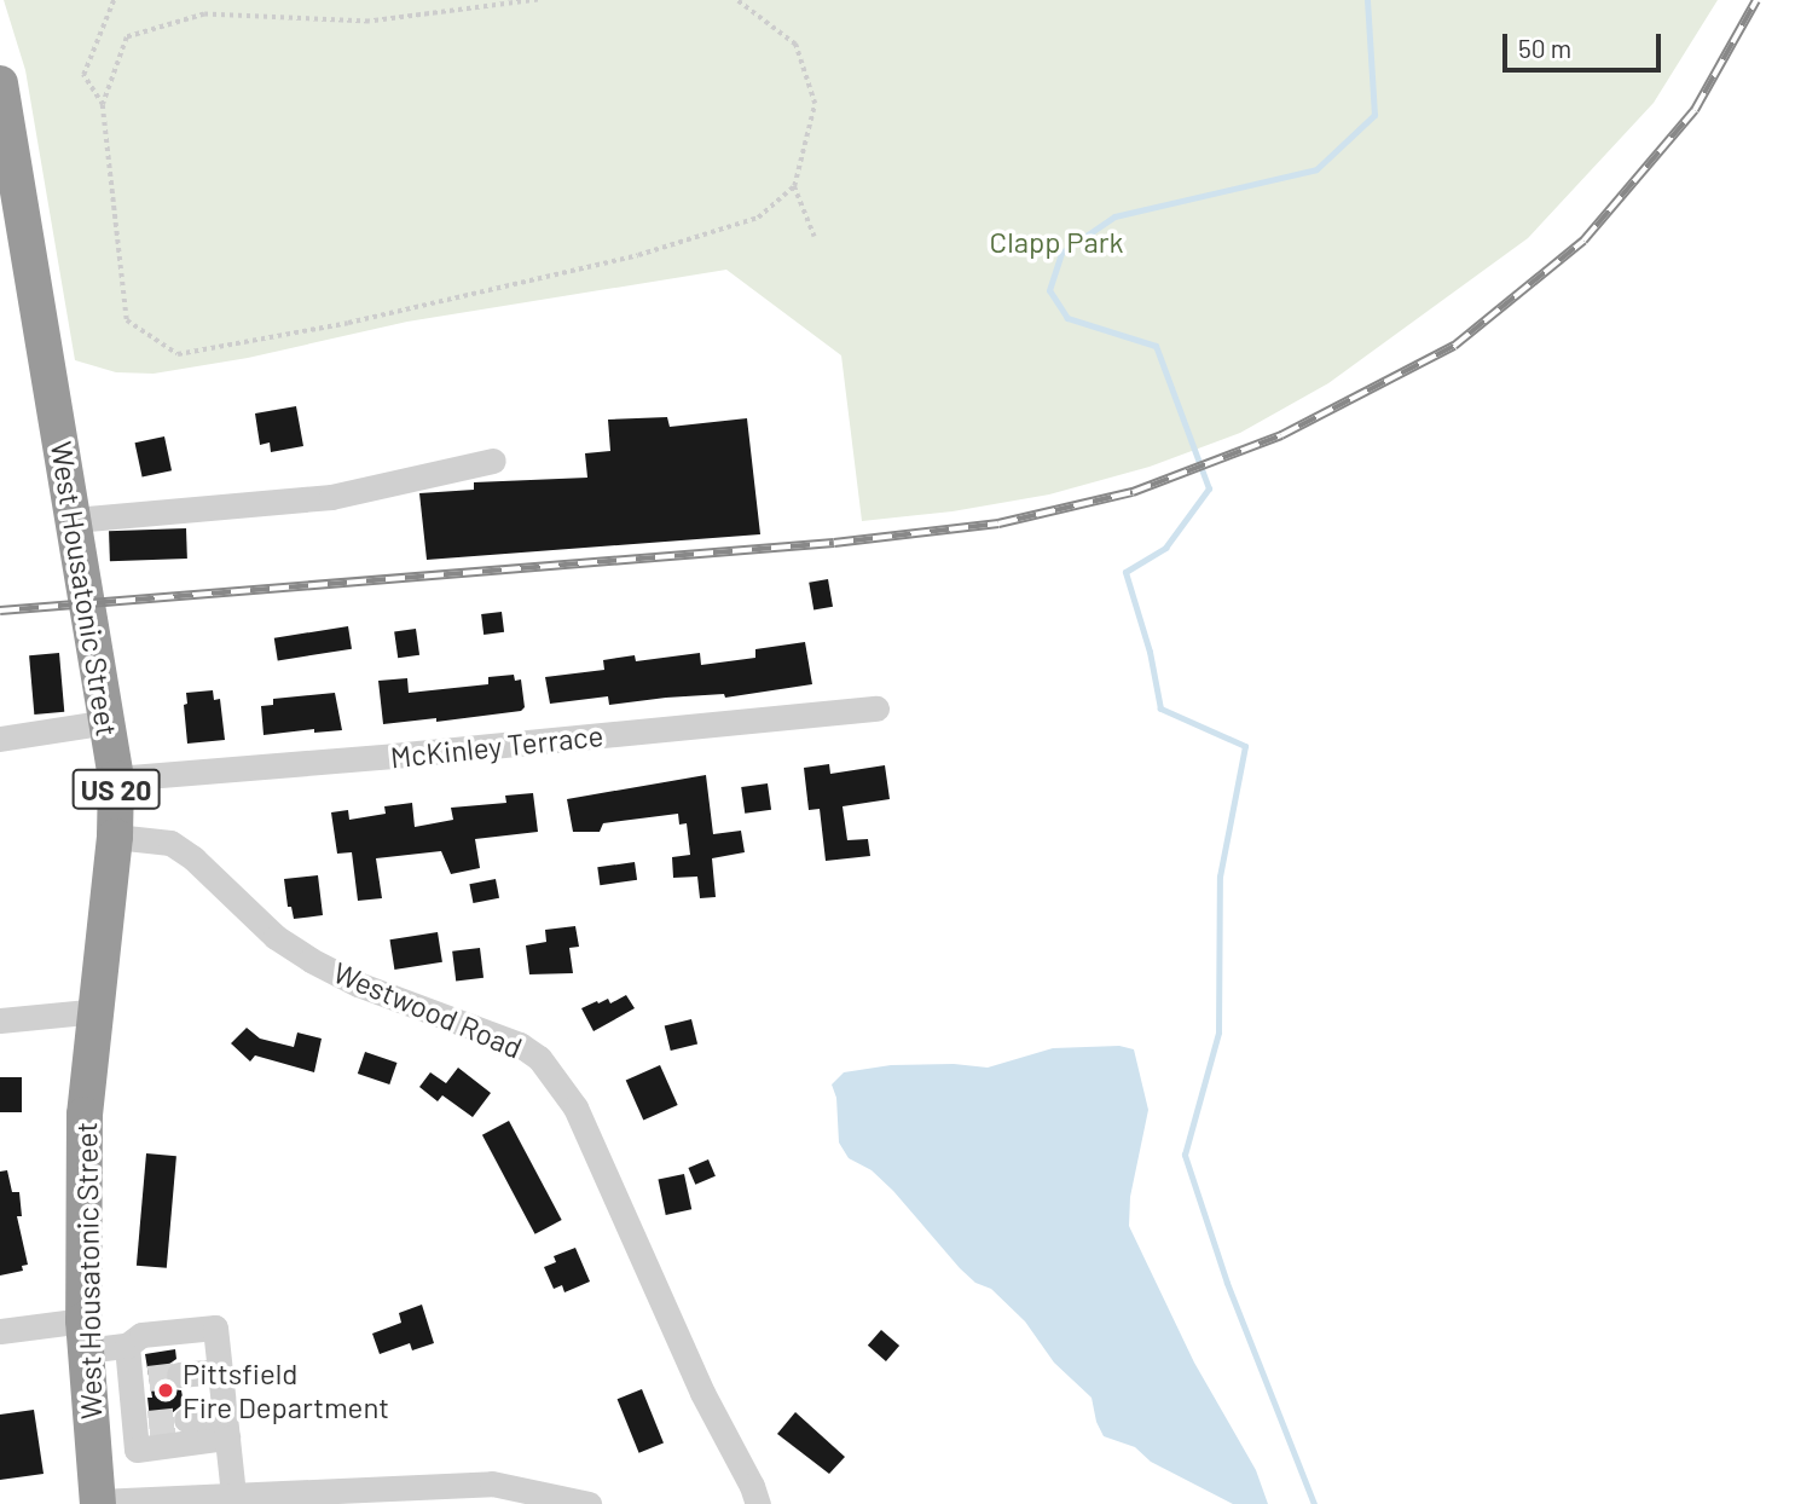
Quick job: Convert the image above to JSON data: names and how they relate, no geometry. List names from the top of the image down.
{
  "streets": {
    "highway": ["West Housatonic Street", "US 20"],
    "street": ["McKinley Terrace", "Westwood Road"]
  },
  "crossings": [
    ["West Housatonic Street", "McKinley Terrace"],
    ["West Housatonic Street", "Westwood Road"]
  ],
  "parks": ["Clapp Park"],
  "places": ["Pittsfield Fire Department"],
  "scale_bar": "50 m"
}
